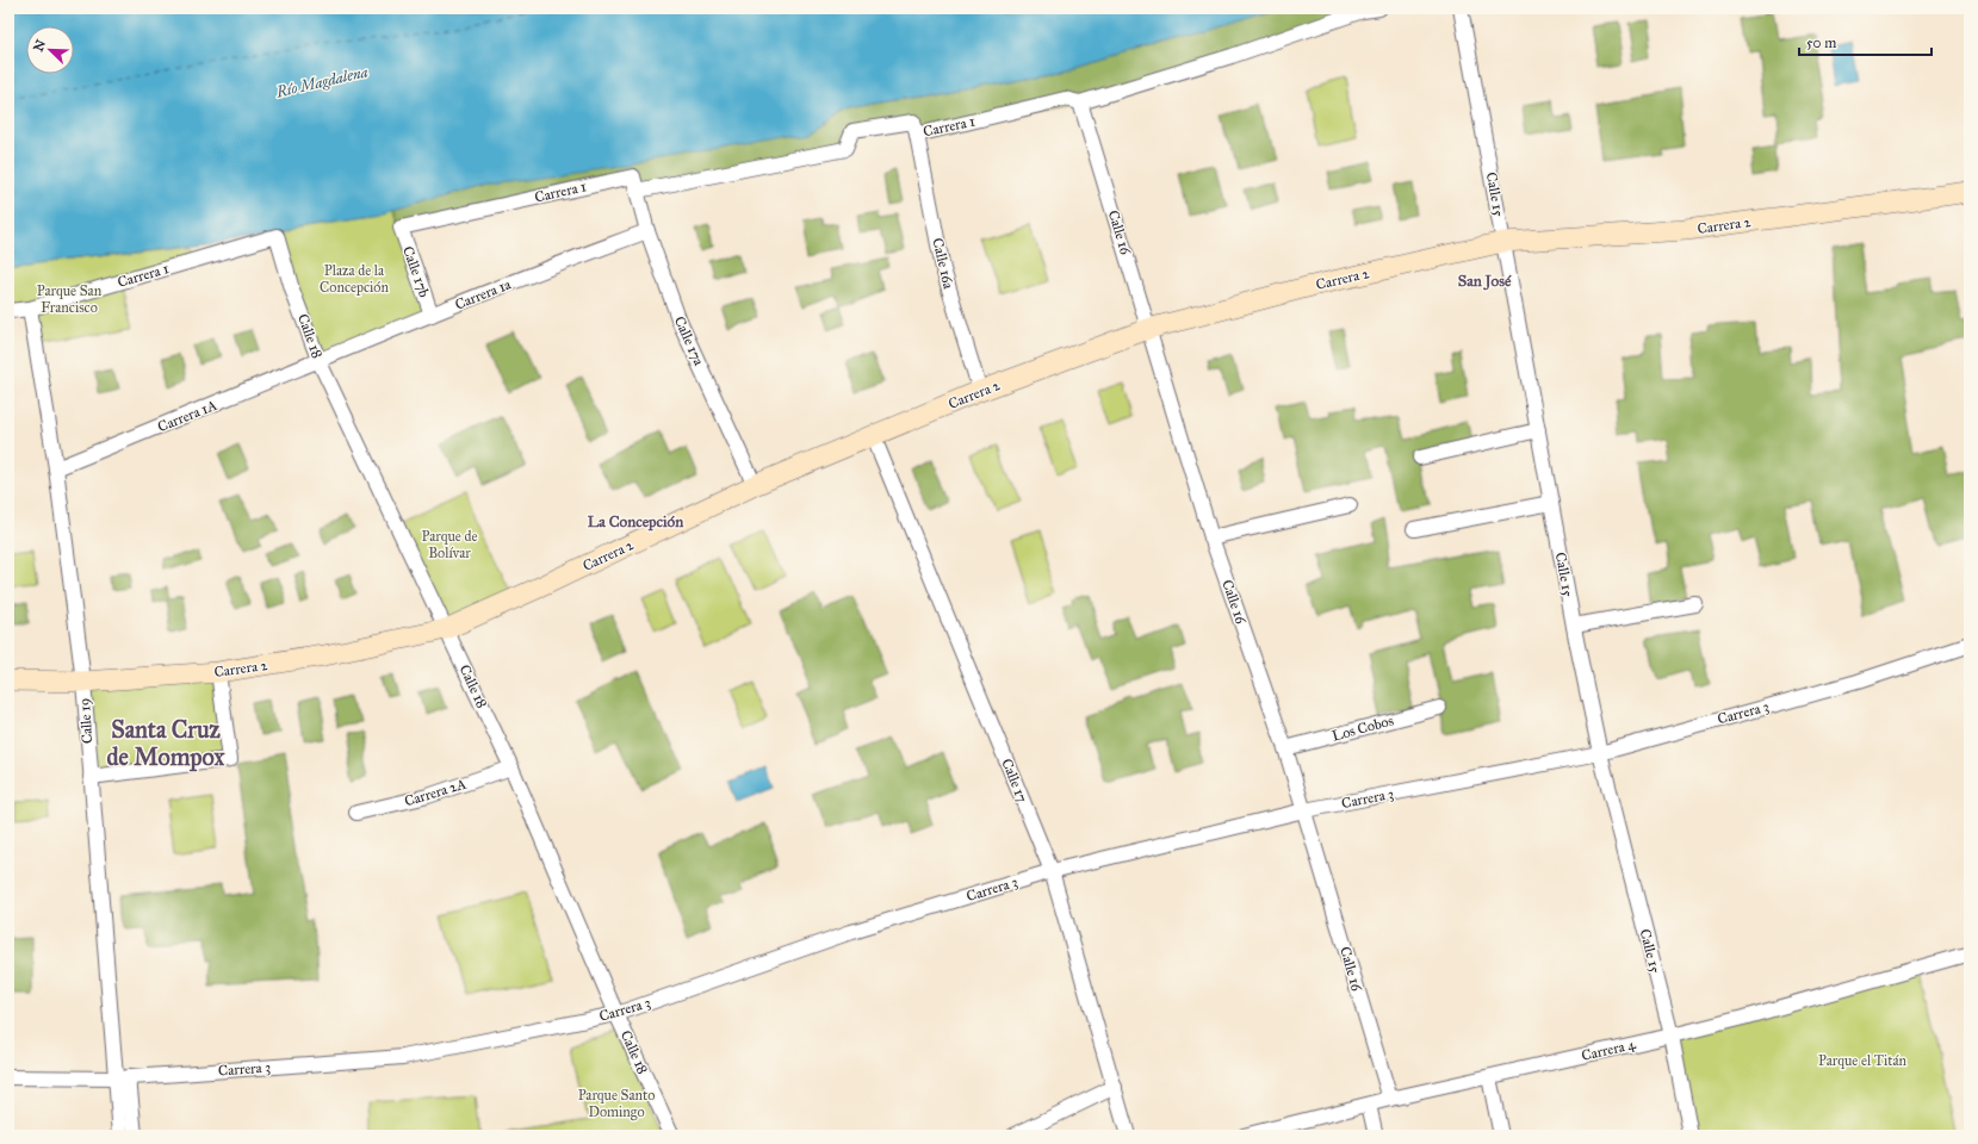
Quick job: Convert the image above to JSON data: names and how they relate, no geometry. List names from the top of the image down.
{
  "streets": {
    "main road": ["Carrera 2"],
    "street": [
      "Carrera 1",
      "Calle 15",
      "Calle 16",
      "Calle 16a",
      "Calle 17b",
      "Carrera 1a",
      "Calle 18",
      "Calle 17a",
      "Carrera 1A",
      "Carrera 3",
      "Calle 19",
      "Los Cobos",
      "Calle 17",
      "Carrera 2A",
      "Carrera 4"
    ]
  },
  "crossings": [
    ["Carrera 1", "Calle 16"],
    ["Carrera 1", "Calle 16a"],
    ["Carrera 1", "Calle 17b"],
    ["Carrera 1", "Calle 18"],
    ["Carrera 1", "Calle 17a"],
    ["Carrera 1", "Calle 19"],
    ["Calle 15", "Carrera 2"],
    ["Calle 15", "Carrera 3"],
    ["Calle 15", "Carrera 4"],
    ["Carrera 2", "Calle 16"],
    ["Carrera 2", "Calle 16a"],
    ["Carrera 2", "Calle 18"],
    ["Carrera 2", "Calle 17a"],
    ["Carrera 2", "Calle 19"],
    ["Carrera 2", "Calle 17"],
    ["Calle 16", "Carrera 3"],
    ["Calle 16", "Los Cobos"],
    ["Calle 16", "Carrera 4"],
    ["Calle 17b", "Carrera 1a"],
    ["Carrera 1a", "Calle 18"],
    ["Carrera 1a", "Calle 17a"],
    ["Carrera 1a", "Carrera 1A"],
    ["Calle 18", "Carrera 1A"],
    ["Calle 18", "Carrera 3"],
    ["Calle 18", "Carrera 2A"],
    ["Carrera 1A", "Calle 19"],
    ["Carrera 3", "Calle 19"],
    ["Carrera 3", "Calle 17"]
  ],
  "districts": ["San José", "La Concepción", "Santa Cruz de Mompox"],
  "water": ["Río Magdalena"],
  "parks": [
    "Plaza de la Concepción",
    "Parque San Francisco",
    "Parque de Bolívar",
    "Parque el Titán",
    "Parque Santo Domingo"
  ],
  "scale_bar": "50 m",
  "north": "top left"
}
